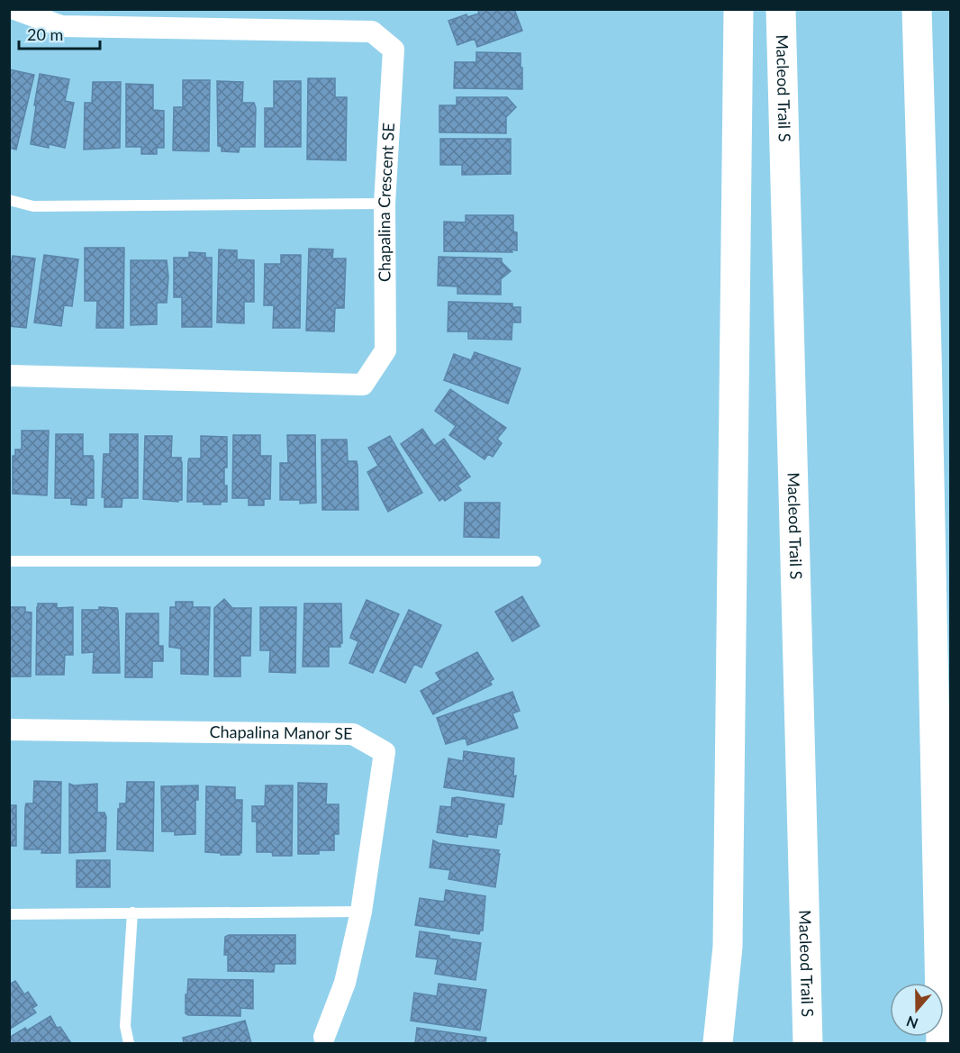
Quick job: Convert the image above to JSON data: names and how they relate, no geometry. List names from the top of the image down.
{
  "streets": {
    "highway": ["Macleod Trail S"],
    "street": ["Chapalina Crescent SE", "Chapalina Manor SE"]
  },
  "scale_bar": "20 m",
  "north": "bottom"
}
